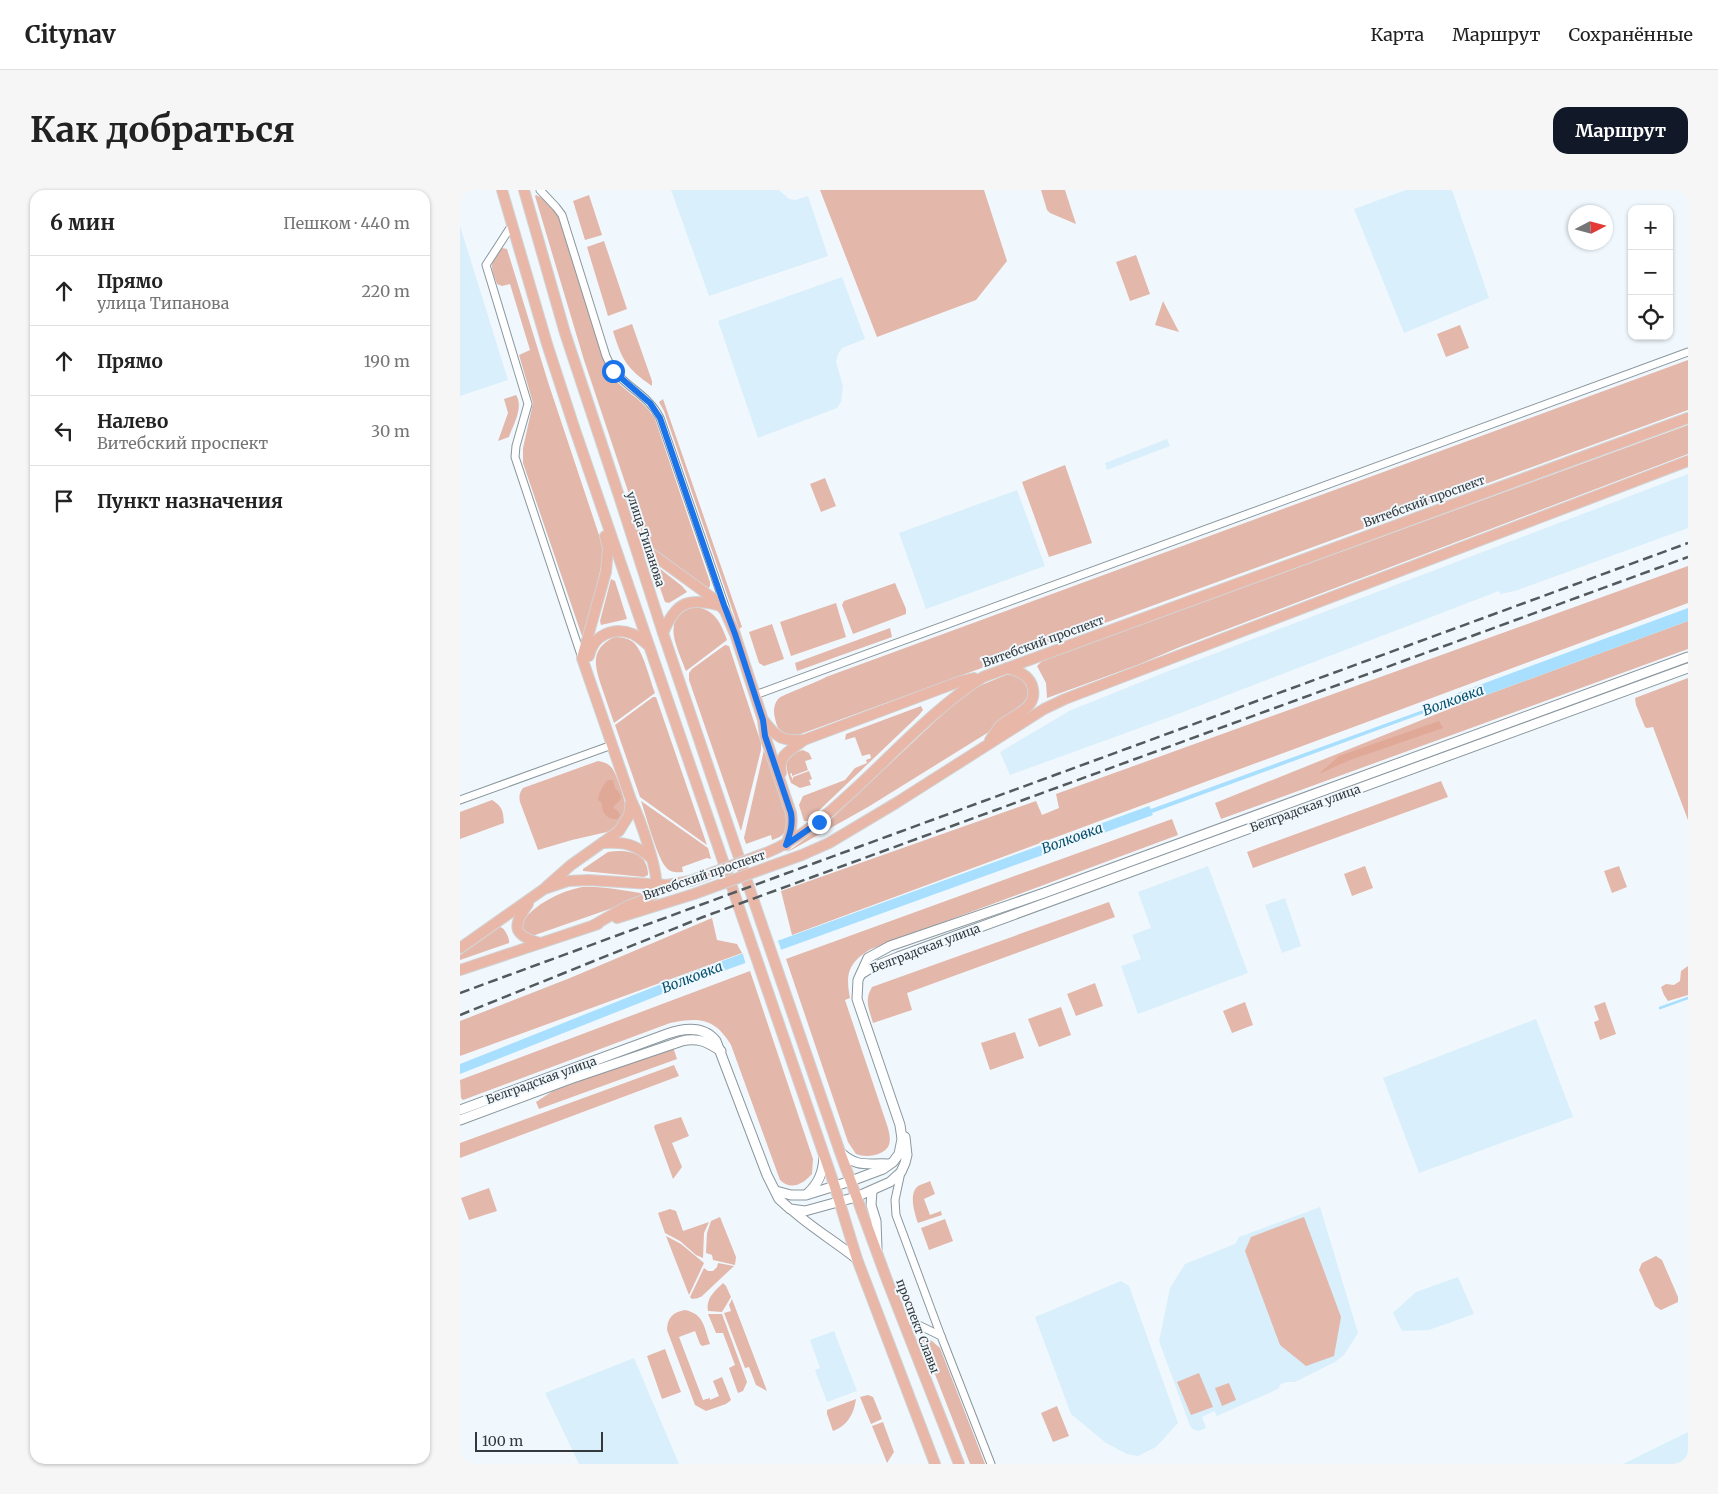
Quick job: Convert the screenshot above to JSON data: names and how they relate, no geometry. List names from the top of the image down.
{
  "streets": {
    "main road": ["Витебский проспект", "улица Типанова", "проспект Славы"],
    "street": ["Белградская улица"]
  },
  "crossings": [
    ["улица Типанова", "проспект Славы"]
  ],
  "water": ["Волковка"],
  "scale_bar": "100 m",
  "north": "right",
  "page": {
    "header": "Citynav",
    "nav": ["Карта", "Маршрут", "Сохранённые"],
    "buttons": "Маршрут",
    "title": "Как добраться",
    "heading": ["6 мин", "Пешком · 440 m"],
    "map_buttons": ["+", "−"],
    "list": [
      ["Прямо", "улица Типанова", "220 m"],
      ["Прямо", "190 m"],
      ["Налево", "Витебский проспект", "30 m"],
      "Пункт назначения"
    ],
    "scale": "100 m"
  }
}
